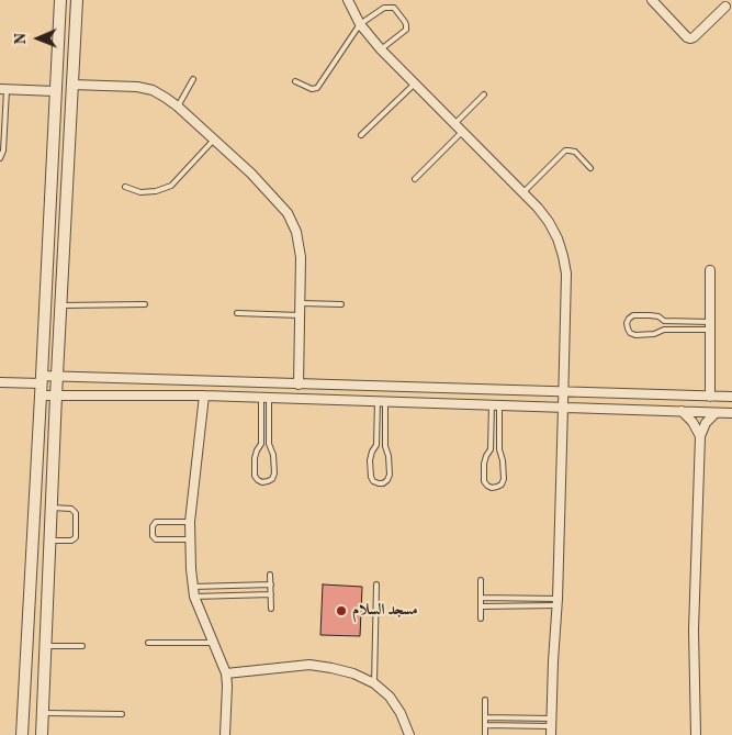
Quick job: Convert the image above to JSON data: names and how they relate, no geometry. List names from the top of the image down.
{
  "places": ["مسجد السلام"],
  "north": "left"
}
